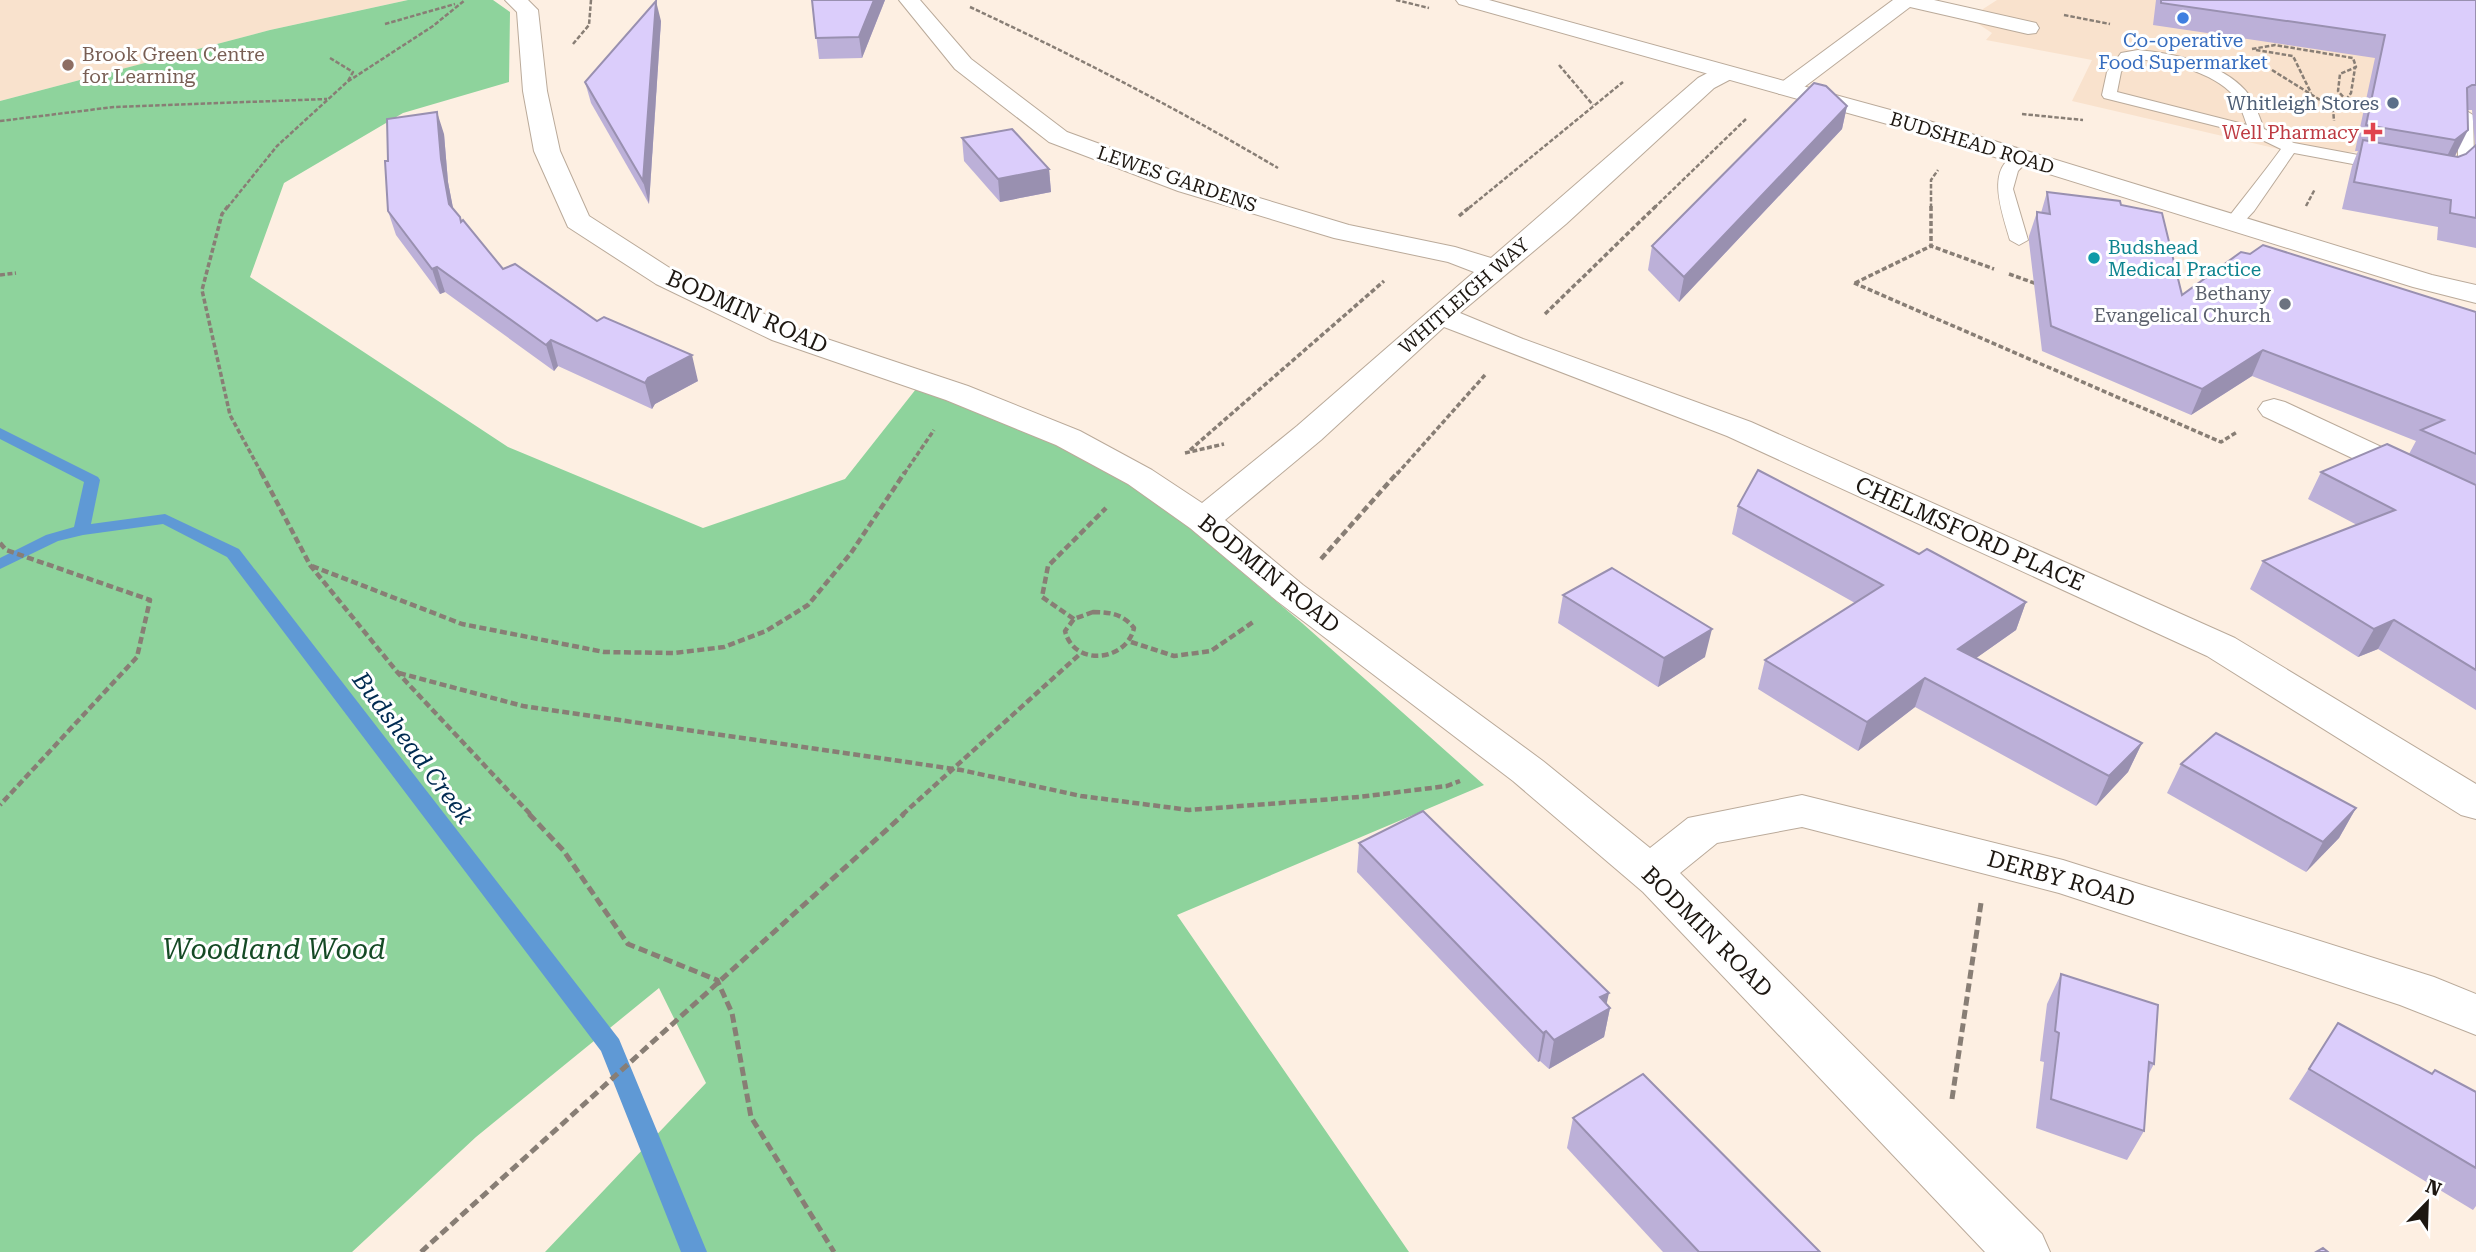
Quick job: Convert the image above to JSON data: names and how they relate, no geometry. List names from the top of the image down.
{
  "streets": {
    "street": [
      "BUDSHEAD ROAD",
      "LEWES GARDENS",
      "WHITLEIGH WAY",
      "BODMIN ROAD",
      "CHELMSFORD PLACE",
      "DERBY ROAD"
    ]
  },
  "crossings": [
    ["BUDSHEAD ROAD", "WHITLEIGH WAY"],
    ["LEWES GARDENS", "WHITLEIGH WAY"],
    ["WHITLEIGH WAY", "BODMIN ROAD"],
    ["WHITLEIGH WAY", "CHELMSFORD PLACE"],
    ["BODMIN ROAD", "DERBY ROAD"]
  ],
  "water": ["Budshead Creek"],
  "parks": ["Woodland Wood"],
  "places": {
    "other": [
      "Co-operative Food Supermarket",
      "Brook Green Centre for Learning",
      "Whitleigh Stores",
      "Budshead Medical Practice",
      "Bethany Evangelical Church"
    ],
    "health": ["Well Pharmacy"]
  },
  "north": "top right"
}
